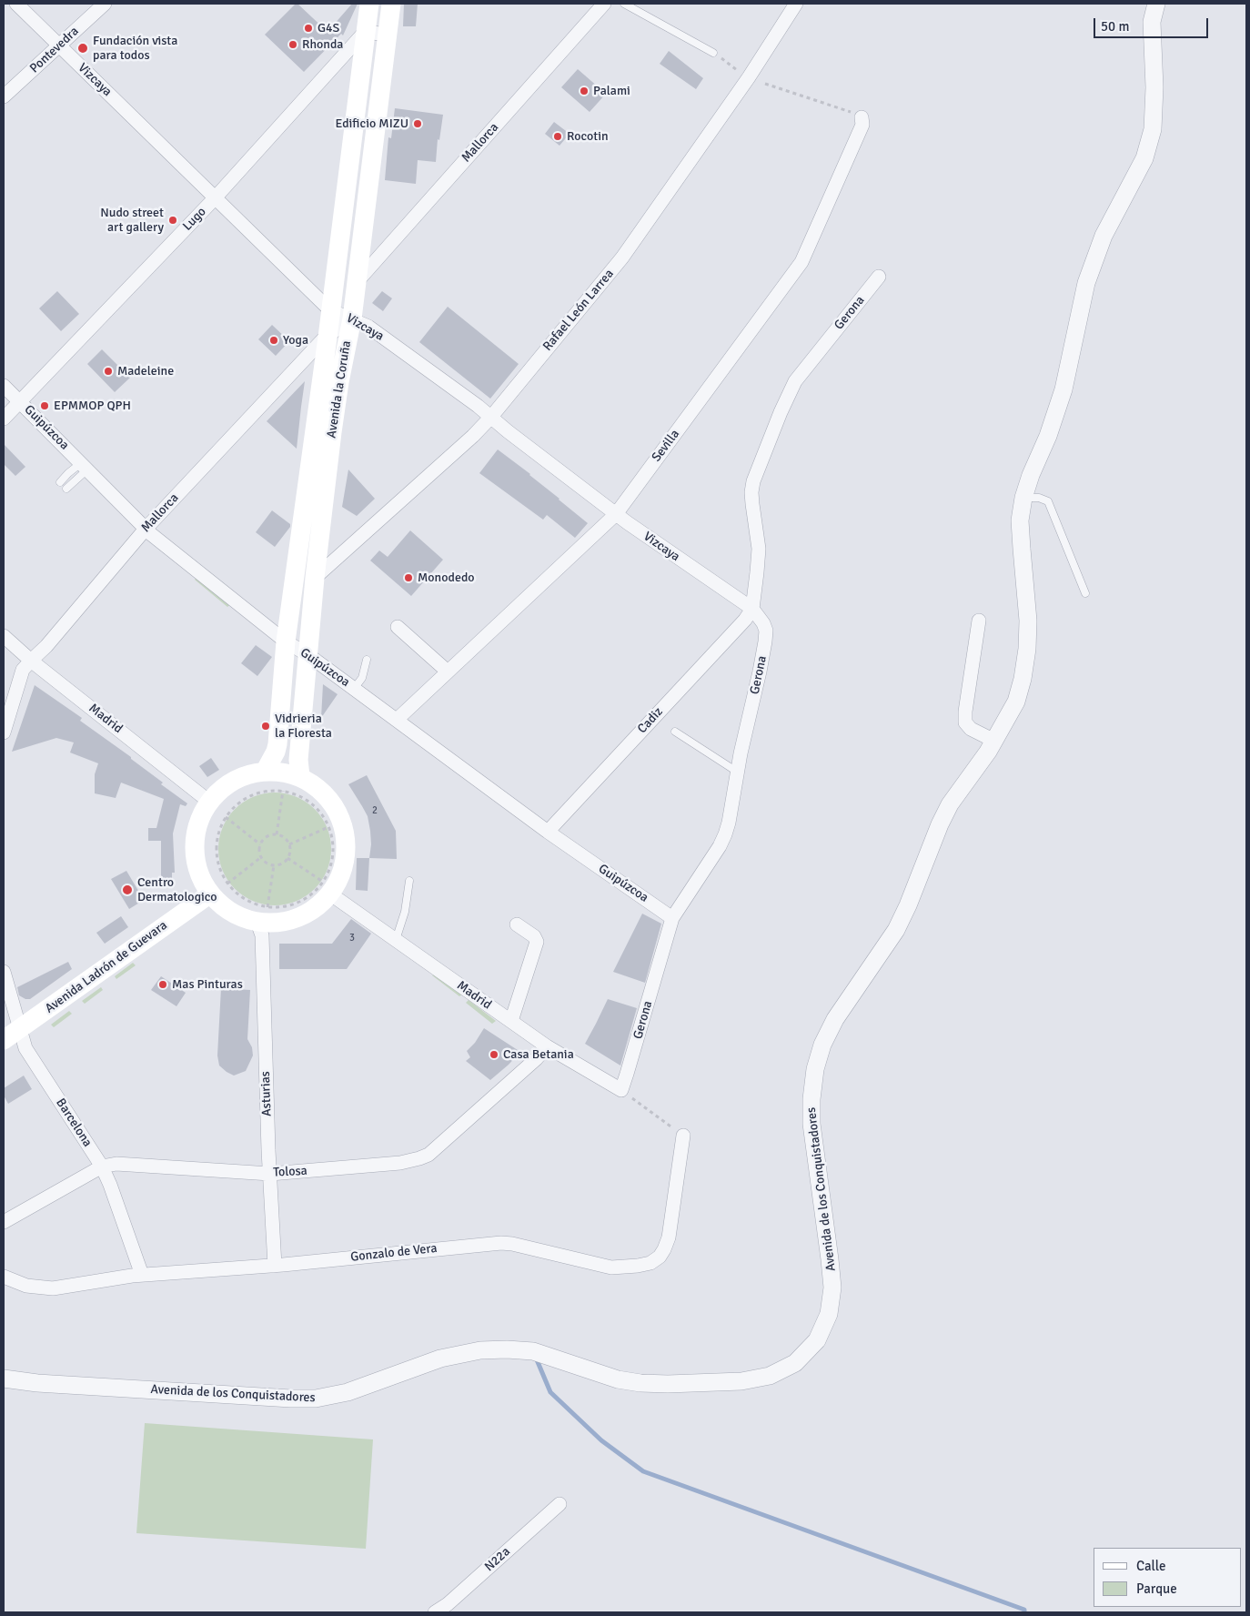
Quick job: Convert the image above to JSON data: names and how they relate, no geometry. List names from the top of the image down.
{
  "streets": {
    "main road": ["Avenida la Coruña", "Avenida Ladrón de Guevara"],
    "street": [
      "Pontevedra",
      "Vizcaya",
      "Mallorca",
      "Lugo",
      "Rafael León Larrea",
      "Gerona",
      "Guipúzcoa",
      "Sevilla",
      "Madrid",
      "Cadiz",
      "Asturias",
      "Barcelona",
      "Tolosa",
      "Avenida de los Conquistadores",
      "Gonzalo de Vera",
      "N22a"
    ]
  },
  "crossings": [
    ["Pontevedra", "Vizcaya"],
    ["Vizcaya", "Mallorca"],
    ["Vizcaya", "Lugo"],
    ["Vizcaya", "Rafael León Larrea"],
    ["Vizcaya", "Gerona"],
    ["Vizcaya", "Avenida la Coruña"],
    ["Vizcaya", "Sevilla"],
    ["Vizcaya", "Cadiz"],
    ["Mallorca", "Avenida la Coruña"],
    ["Mallorca", "Guipúzcoa"],
    ["Mallorca", "Madrid"],
    ["Lugo", "Avenida la Coruña"],
    ["Lugo", "Guipúzcoa"],
    ["Rafael León Larrea", "Avenida la Coruña"],
    ["Gerona", "Guipúzcoa"],
    ["Gerona", "Madrid"],
    ["Gerona", "Cadiz"],
    ["Avenida la Coruña", "Guipúzcoa"],
    ["Guipúzcoa", "Sevilla"],
    ["Guipúzcoa", "Cadiz"],
    ["Madrid", "Tolosa"],
    ["Avenida Ladrón de Guevara", "Barcelona"],
    ["Asturias", "Tolosa"],
    ["Asturias", "Gonzalo de Vera"],
    ["Barcelona", "Tolosa"],
    ["Barcelona", "Gonzalo de Vera"]
  ],
  "places": [
    "G4S",
    "Rhonda",
    "Fundación vista para todos",
    "Palami",
    "Edificio MIZU",
    "Rocotin",
    "Nudo street art gallery",
    "Yoga",
    "Madeleine",
    "EPMMOP QPH",
    "Monodedo",
    "Vidrieria la Floresta",
    "Centro Dermatologico",
    "Mas Pinturas",
    "Casa Betania"
  ],
  "house_numbers": ["2", "3"],
  "legend": ["Calle", "Parque"],
  "scale_bar": "50 m"
}
